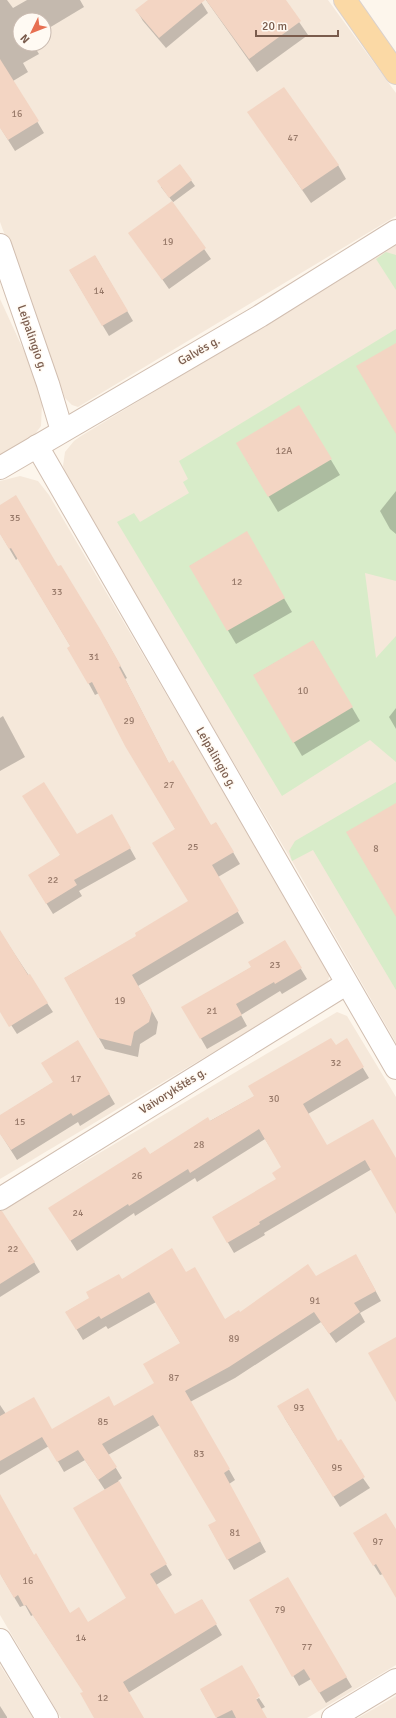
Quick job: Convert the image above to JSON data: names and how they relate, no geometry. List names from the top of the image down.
{
  "streets": {
    "street": ["Leipalingio g.", "Galvės g.", "Vaivorykštės g."]
  },
  "crossings": [
    ["Leipalingio g.", "Galvės g."],
    ["Leipalingio g.", "Vaivorykštės g."]
  ],
  "house_numbers": [
    "16",
    "47",
    "19",
    "14",
    "12A",
    "35",
    "12",
    "33",
    "31",
    "10",
    "29",
    "27",
    "25",
    "8",
    "22",
    "23",
    "19",
    "21",
    "32",
    "17",
    "30",
    "15",
    "28",
    "26",
    "24",
    "22",
    "91",
    "89",
    "87",
    "93",
    "85",
    "83",
    "95",
    "81",
    "97",
    "16",
    "79",
    "14",
    "77",
    "12"
  ],
  "scale_bar": "20 m",
  "north": "bottom left"
}
